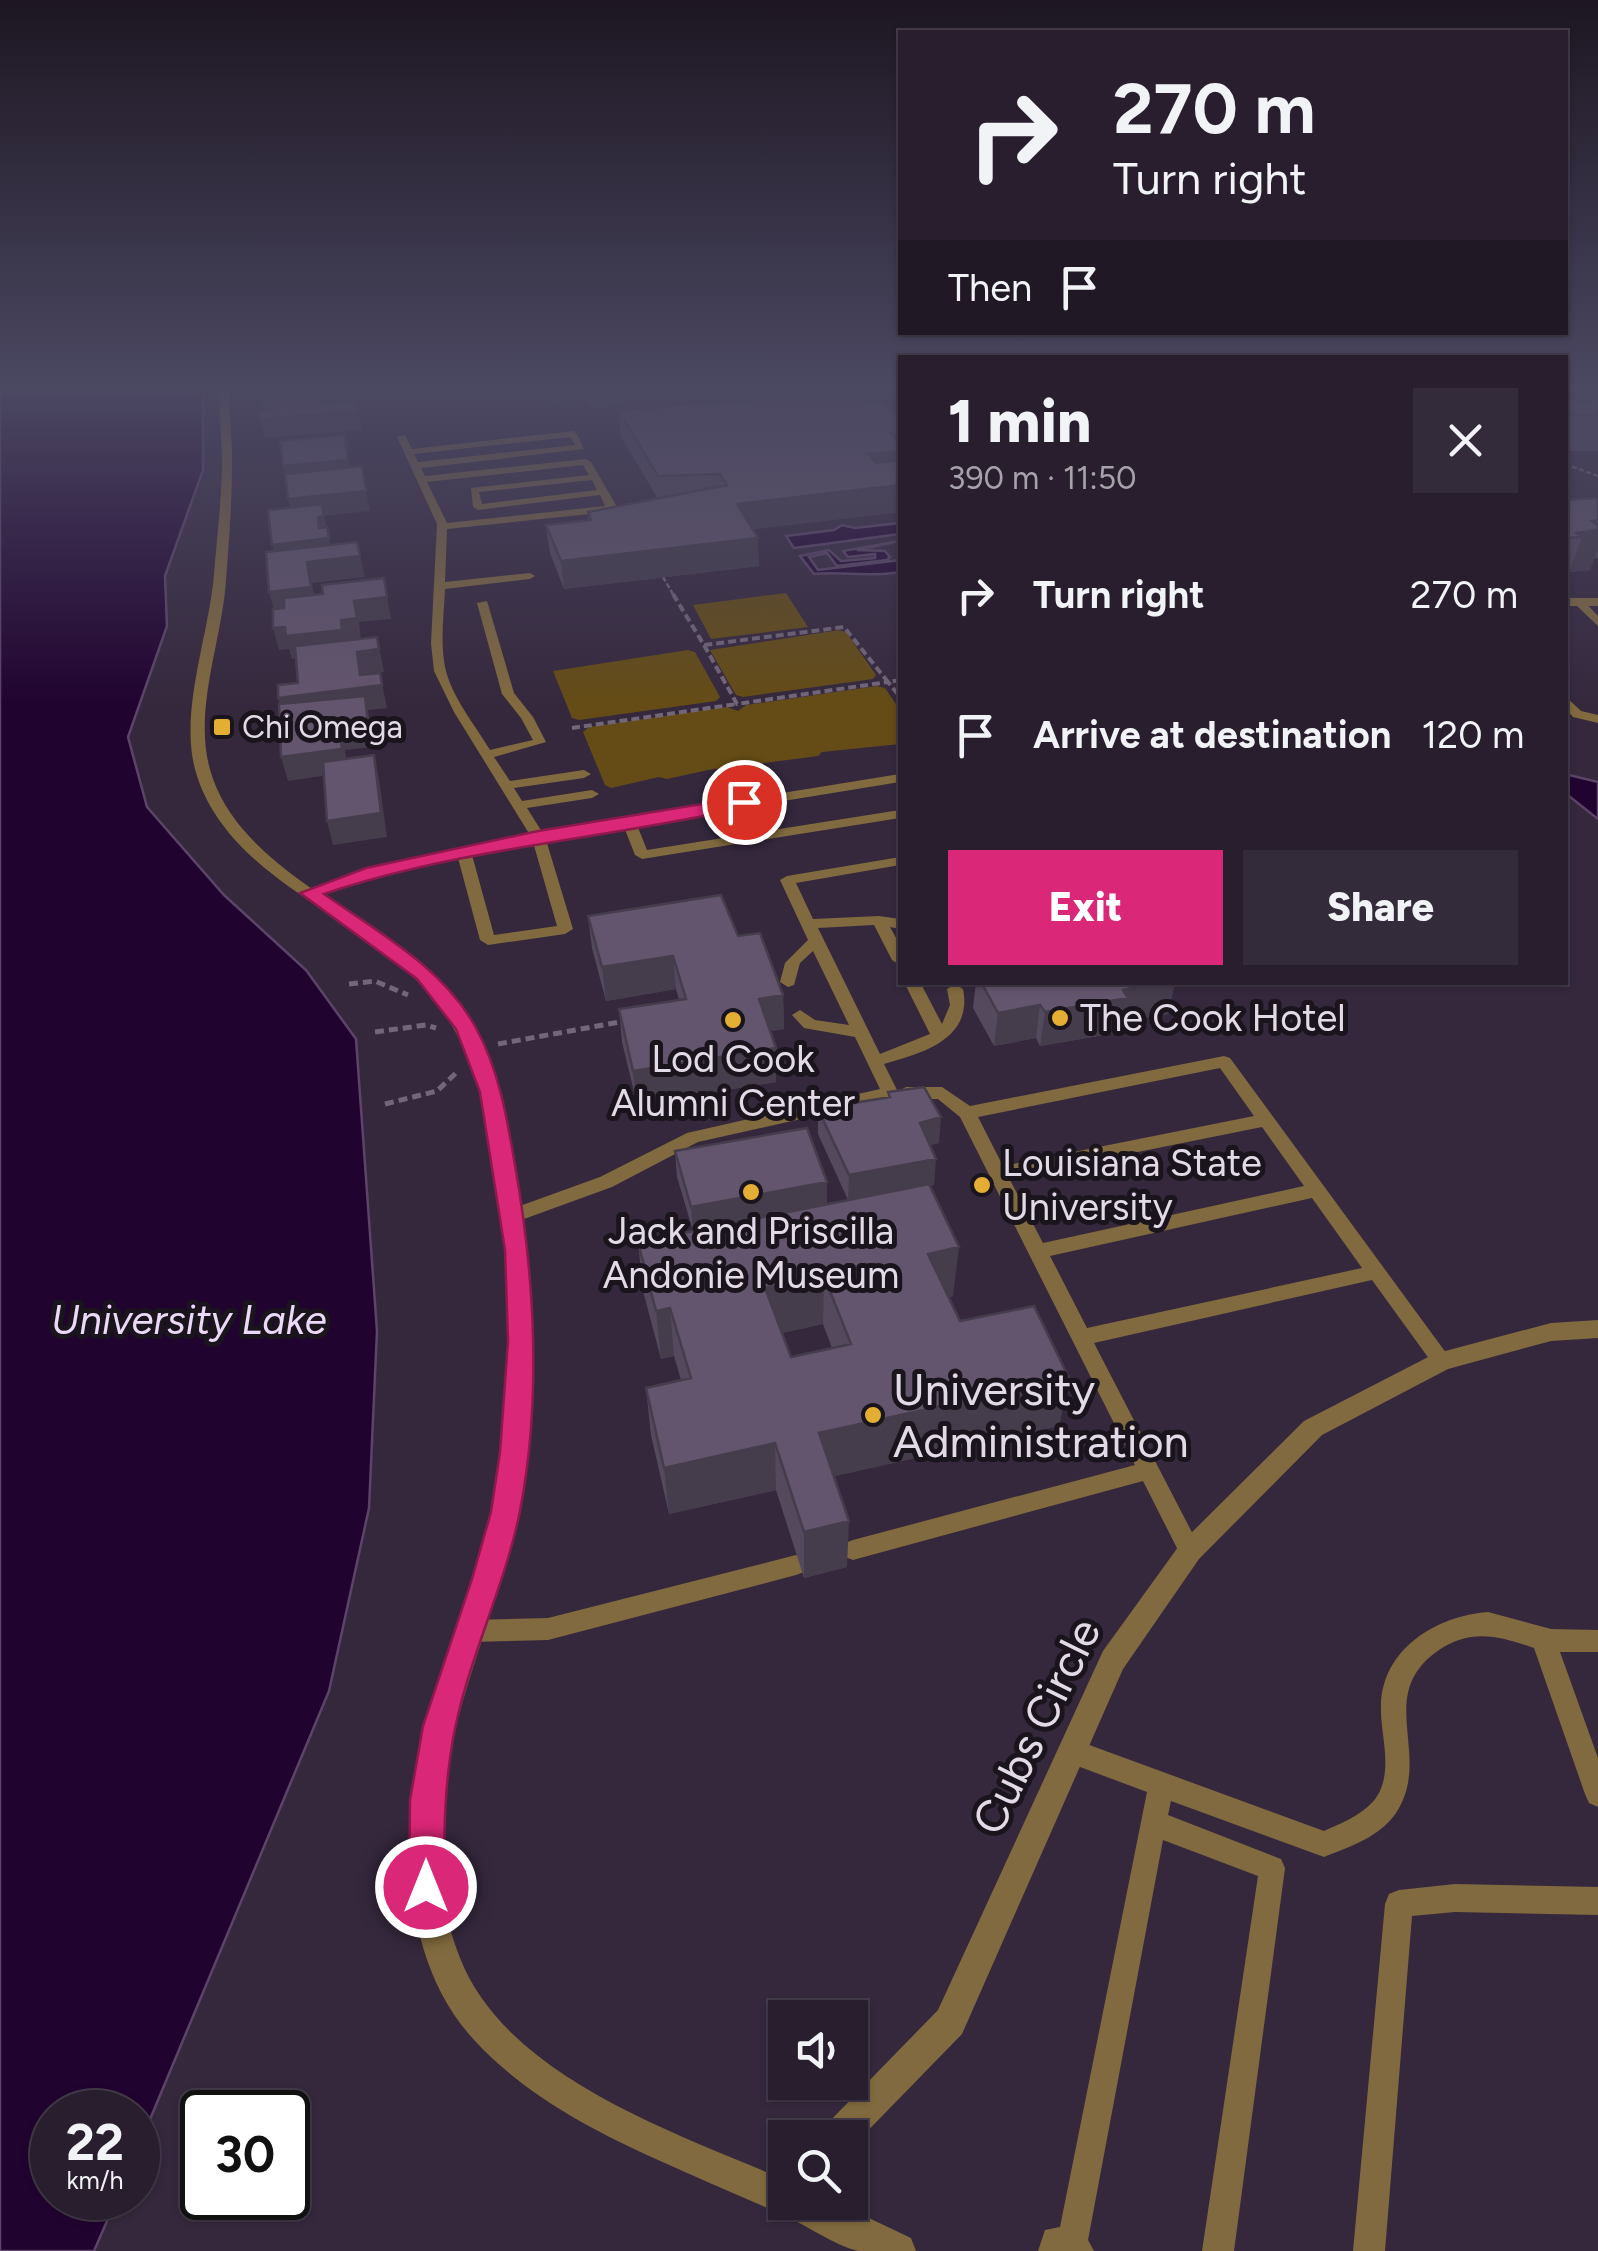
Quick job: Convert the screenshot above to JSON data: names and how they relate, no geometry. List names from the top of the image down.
{
  "streets": {
    "street": ["Cubs Circle"]
  },
  "water": ["University Lake"],
  "places": {
    "transit": ["Chi Omega"],
    "other": [
      "The Cook Hotel",
      "Lod Cook Alumni Center",
      "Louisiana State University",
      "Jack and Priscilla Andonie Museum",
      "University Administration"
    ]
  },
  "page": {
    "turn": ["270 m", "Turn right"],
    "then": "Then",
    "heading": ["1 min", "390 m · 11:50"],
    "list": [
      {
        "name": "Turn right",
        "value": "270 m"
      },
      {
        "name": "Arrive at destination",
        "value": "120 m"
      }
    ],
    "buttons": ["Exit", "Share"],
    "speed": "22 km/h",
    "limit": "30"
  }
}
